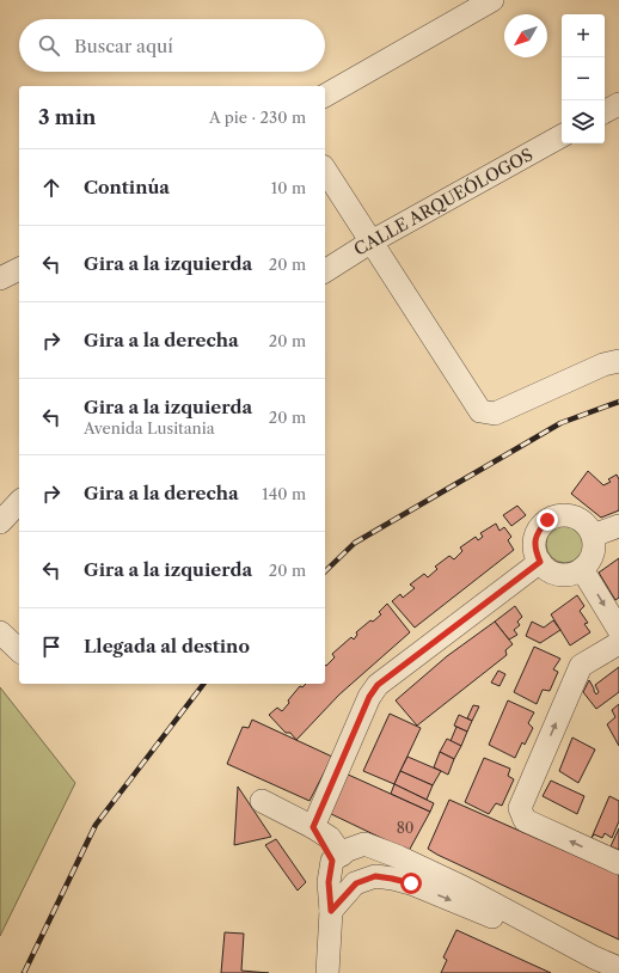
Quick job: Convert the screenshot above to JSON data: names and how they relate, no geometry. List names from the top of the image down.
{
  "streets": {
    "street": ["CALLE ARQUEÓLOGOS"]
  },
  "house_numbers": ["80"],
  "north": "bottom left",
  "page": {
    "map_buttons": ["+", "−"],
    "search": "Buscar aquí",
    "heading": ["3 min", "A pie · 230 m"],
    "list": [
      ["Continúa", "10 m"],
      ["Gira a la izquierda", "20 m"],
      ["Gira a la derecha", "20 m"],
      ["Gira a la izquierda", "Avenida Lusitania", "20 m"],
      ["Gira a la derecha", "140 m"],
      ["Gira a la izquierda", "20 m"],
      "Llegada al destino"
    ]
  }
}
